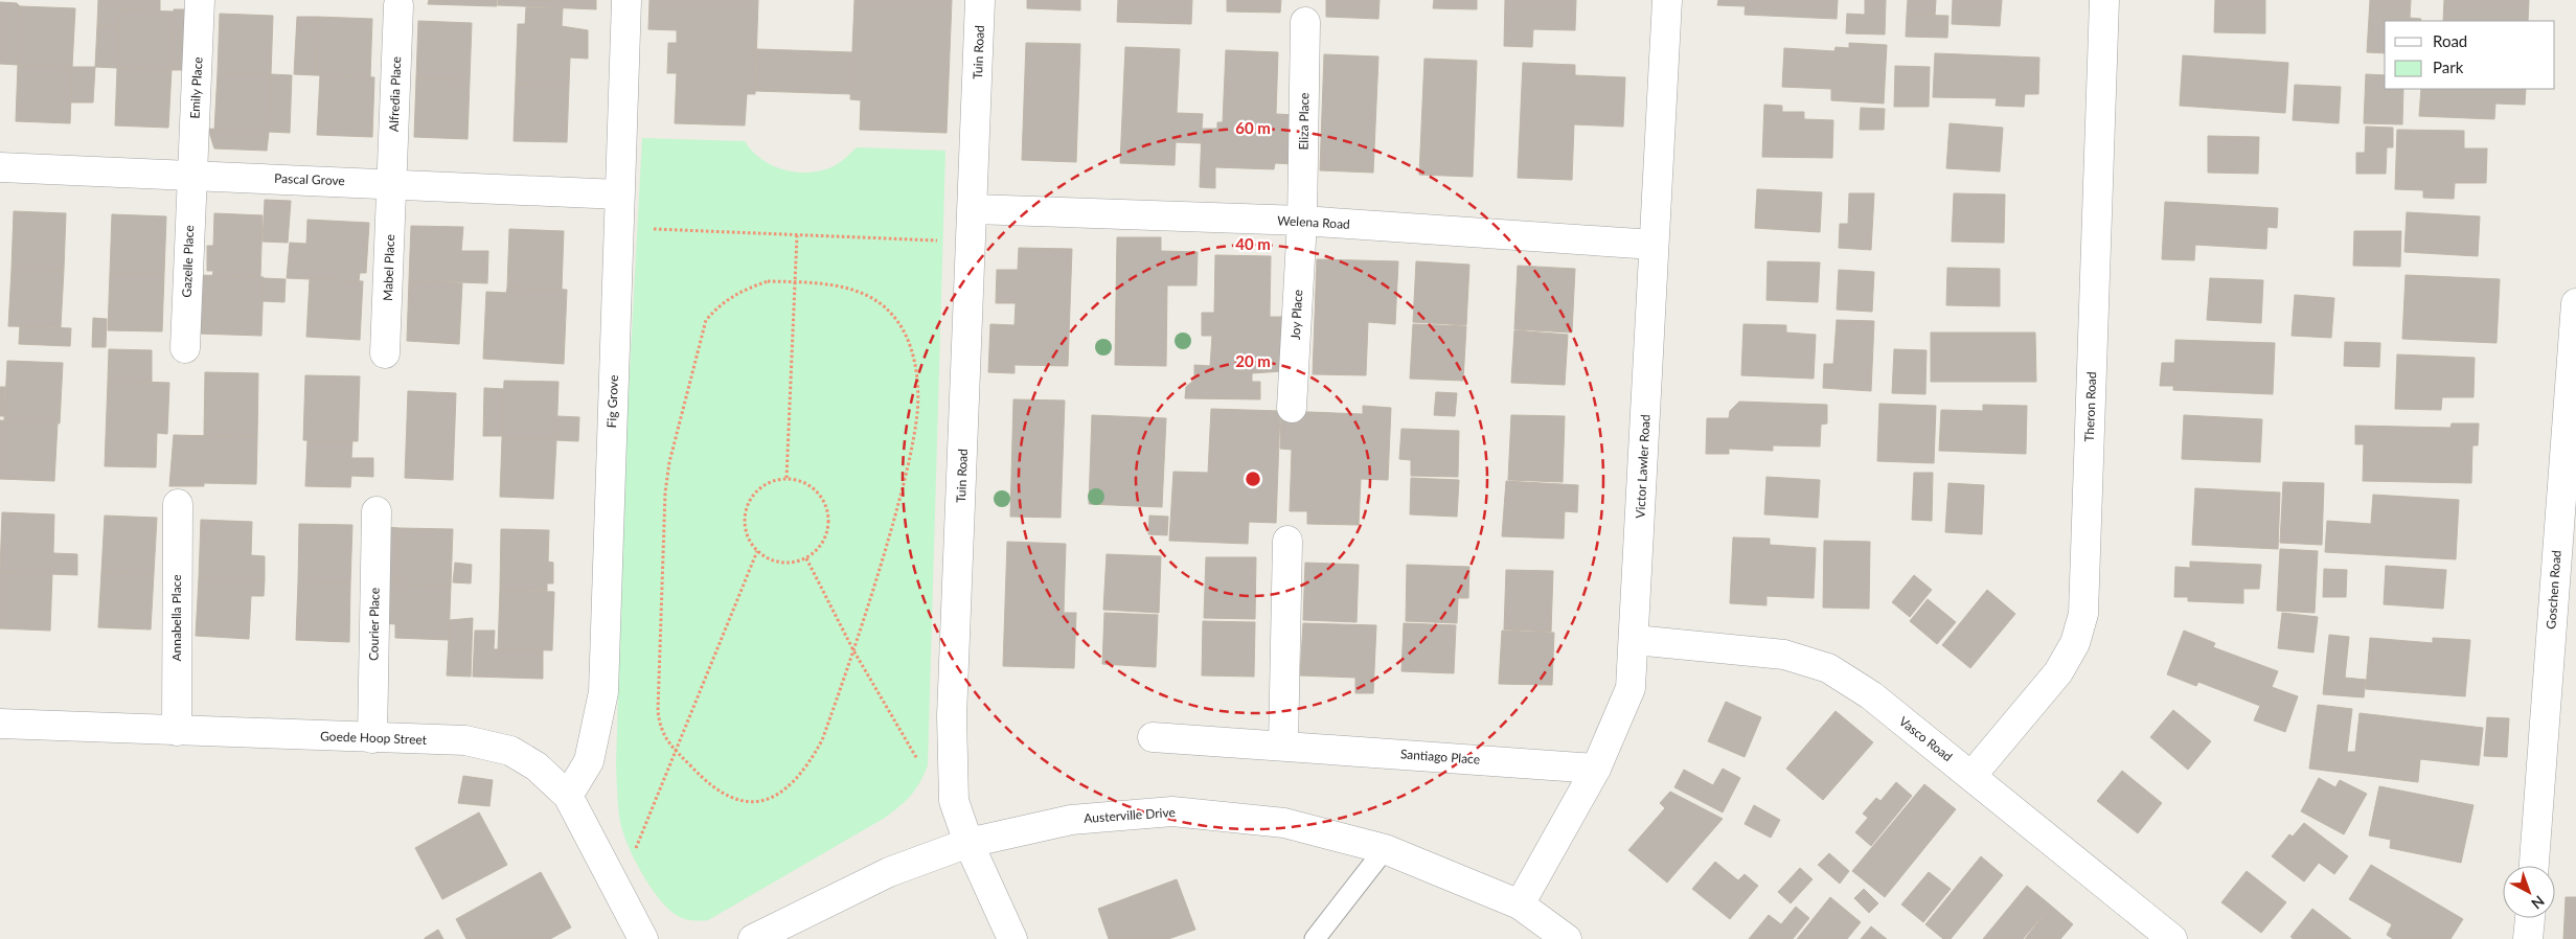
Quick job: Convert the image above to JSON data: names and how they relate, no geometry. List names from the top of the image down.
{
  "streets": {
    "street": [
      "Tuin Road",
      "Emily Place",
      "Alfredia Place",
      "Eliza Place",
      "Pascal Grove",
      "Welena Road",
      "Gazelle Place",
      "Mabel Place",
      "Joy Place",
      "Fig Grove",
      "Theron Road",
      "Victor Lawler Road",
      "Goschen Road",
      "Annabella Place",
      "Courier Place",
      "Goede Hoop Street",
      "Vasco Road",
      "Santiago Place",
      "Austerville Drive"
    ]
  },
  "crossings": [
    ["Tuin Road", "Welena Road"],
    ["Tuin Road", "Austerville Drive"],
    ["Emily Place", "Pascal Grove"],
    ["Emily Place", "Gazelle Place"],
    ["Alfredia Place", "Pascal Grove"],
    ["Alfredia Place", "Mabel Place"],
    ["Eliza Place", "Welena Road"],
    ["Eliza Place", "Joy Place"],
    ["Pascal Grove", "Gazelle Place"],
    ["Pascal Grove", "Mabel Place"],
    ["Pascal Grove", "Fig Grove"],
    ["Welena Road", "Joy Place"],
    ["Welena Road", "Victor Lawler Road"],
    ["Fig Grove", "Goede Hoop Street"],
    ["Theron Road", "Vasco Road"],
    ["Victor Lawler Road", "Vasco Road"],
    ["Victor Lawler Road", "Santiago Place"],
    ["Victor Lawler Road", "Austerville Drive"],
    ["Annabella Place", "Goede Hoop Street"],
    ["Courier Place", "Goede Hoop Street"]
  ],
  "legend": ["Road", "Park"],
  "north": "bottom right",
  "rings": ["60 m", "40 m", "20 m"]
}
